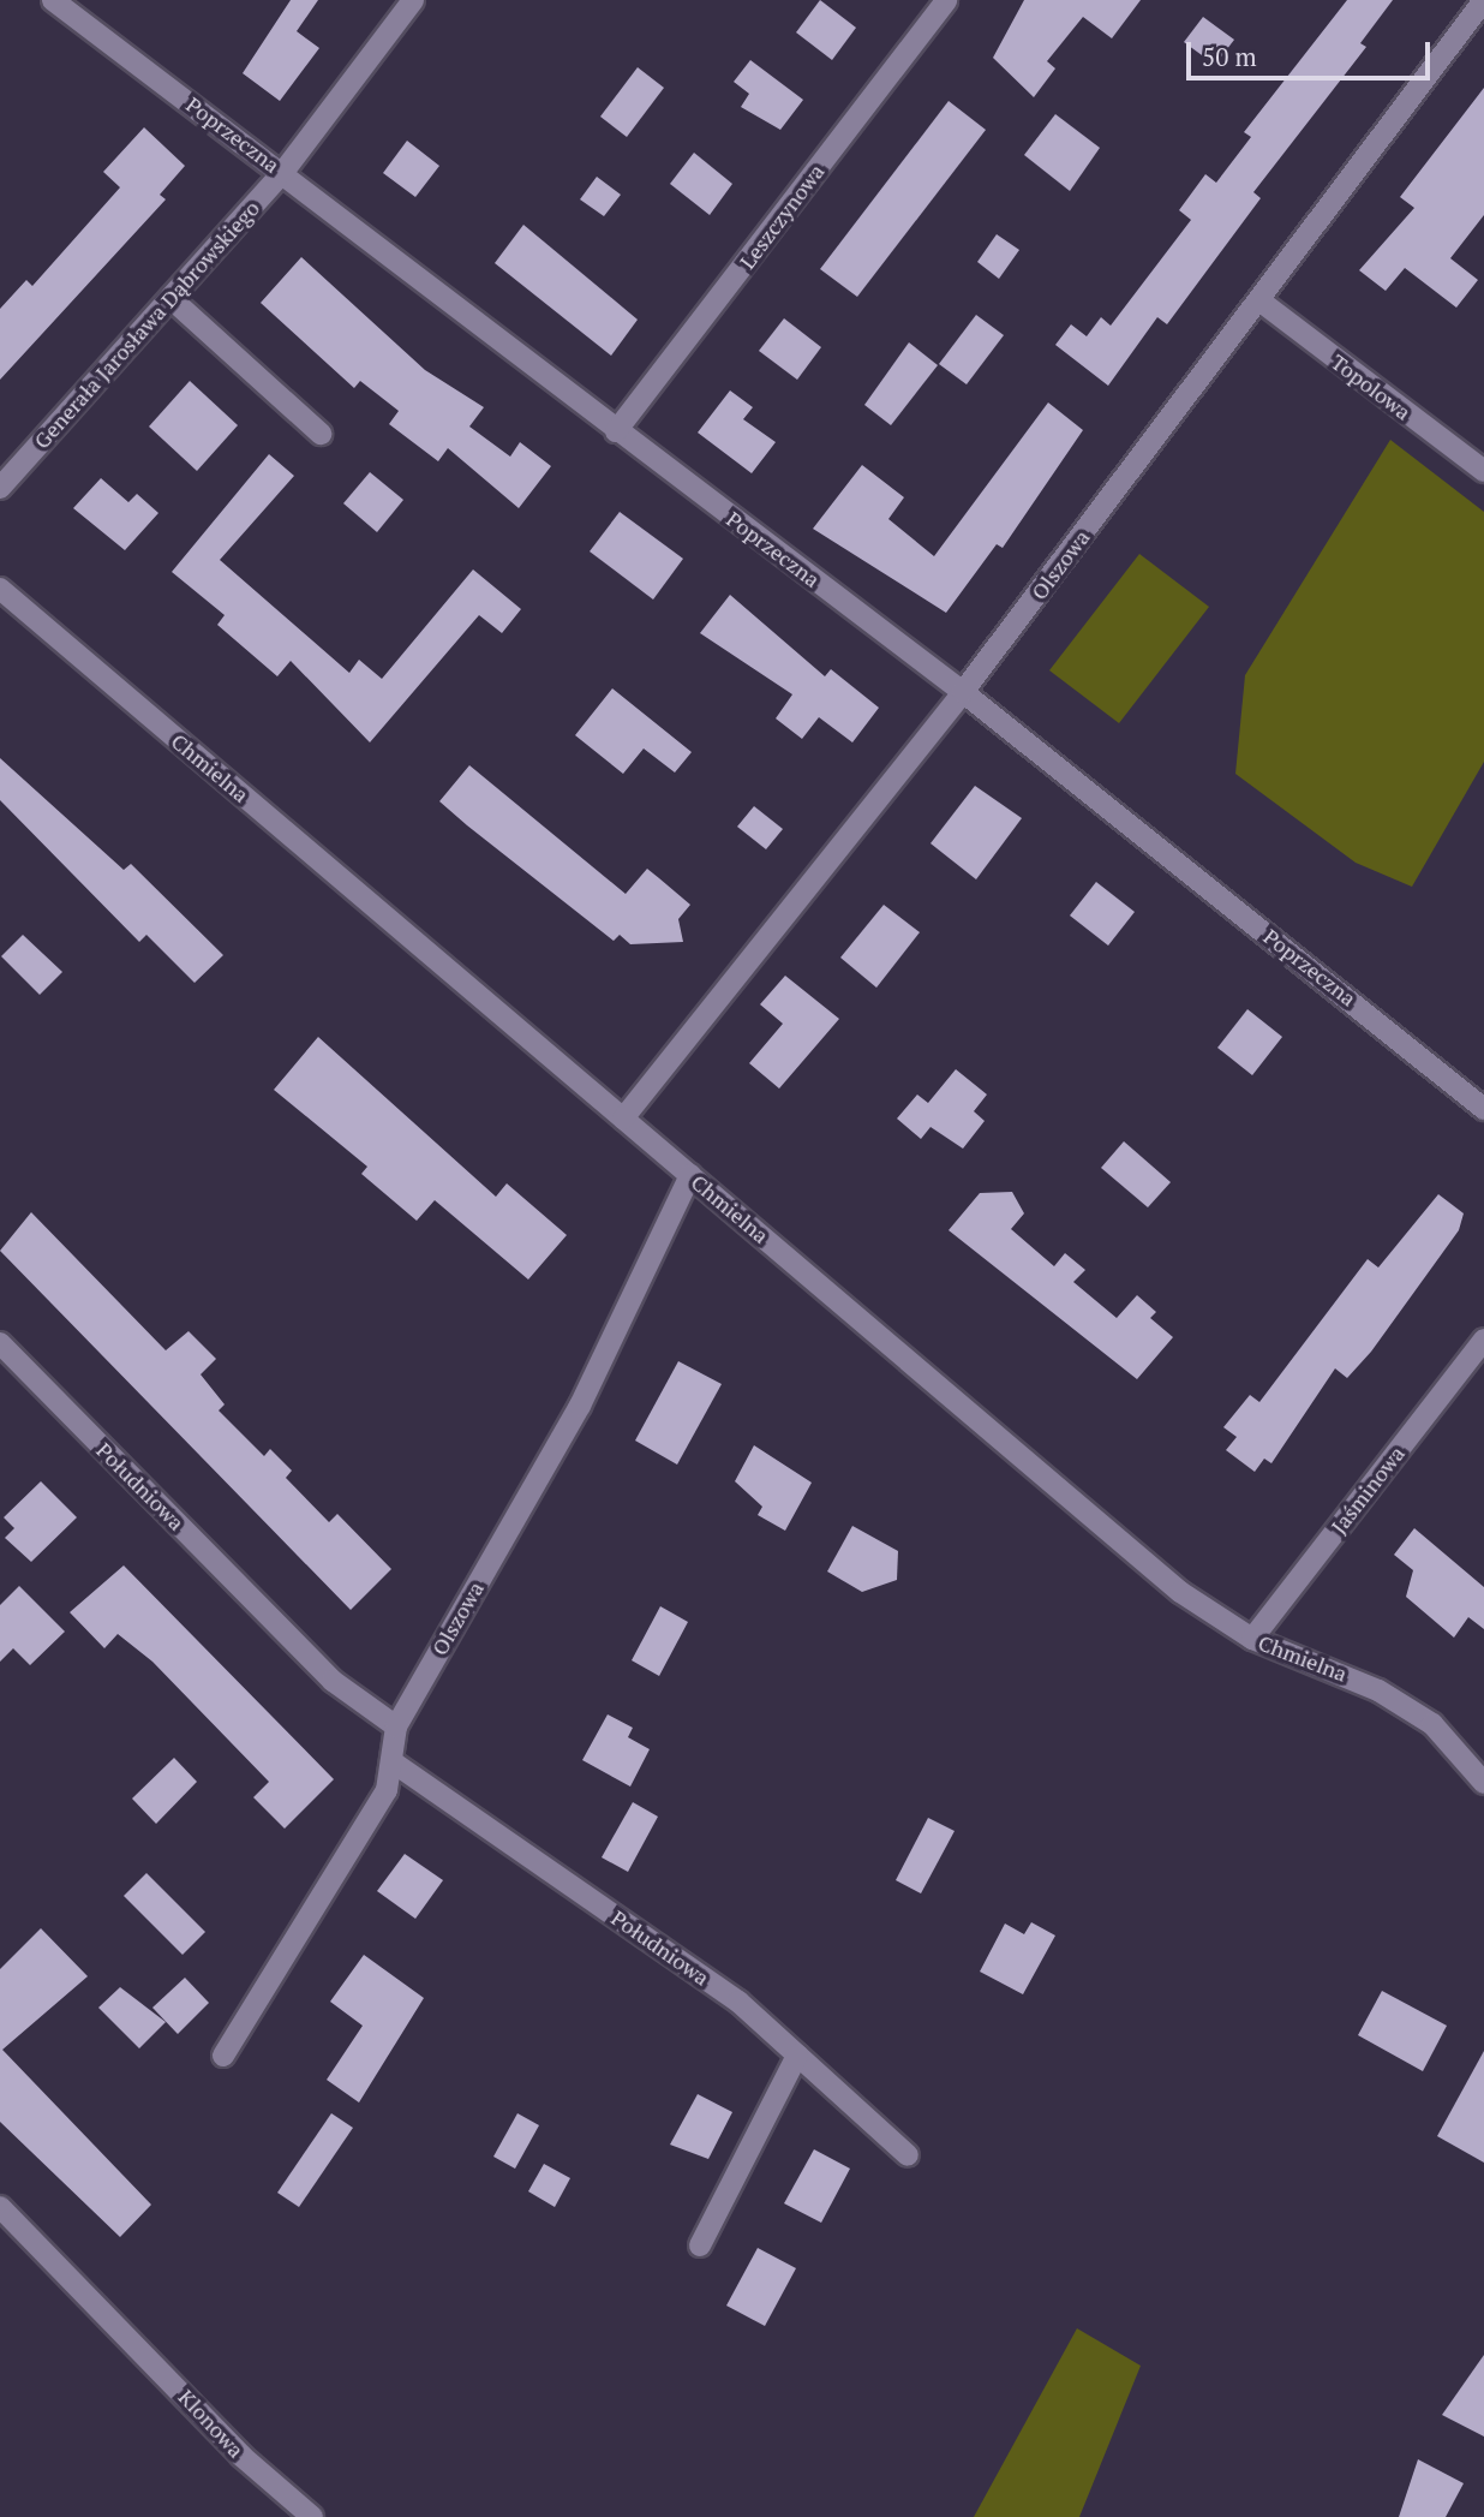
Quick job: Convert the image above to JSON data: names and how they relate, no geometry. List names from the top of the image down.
{
  "streets": {
    "street": [
      "Poprzeczna",
      "Leszczynowa",
      "Generała Jarosława Dąbrowskiego",
      "Topolowa",
      "Olszowa",
      "Chmielna",
      "Południowa",
      "Jaśminowa",
      "Klonowa"
    ]
  },
  "crossings": [
    ["Poprzeczna", "Leszczynowa"],
    ["Poprzeczna", "Generała Jarosława Dąbrowskiego"],
    ["Poprzeczna", "Olszowa"],
    ["Topolowa", "Olszowa"],
    ["Olszowa", "Chmielna"],
    ["Olszowa", "Południowa"],
    ["Chmielna", "Jaśminowa"]
  ],
  "scale_bar": "50 m"
}
